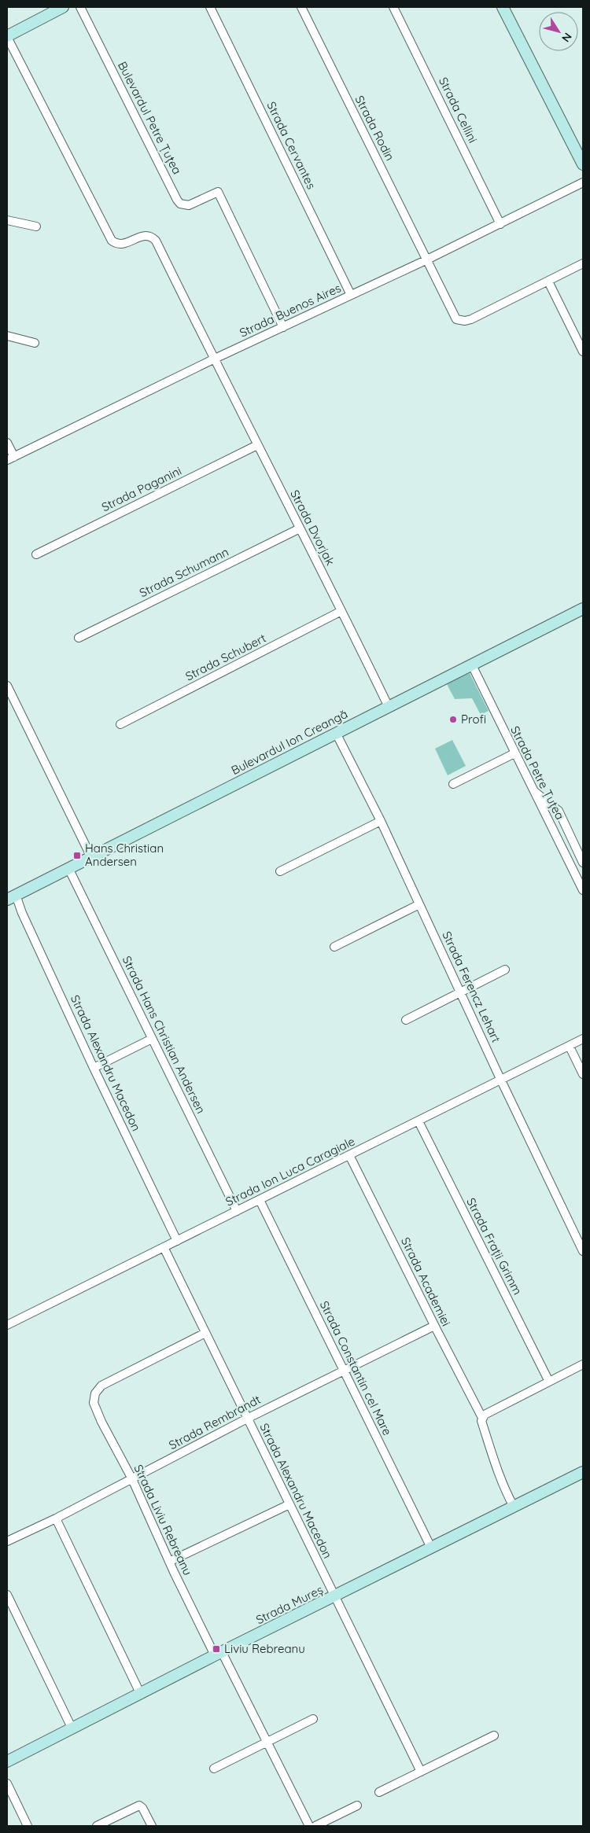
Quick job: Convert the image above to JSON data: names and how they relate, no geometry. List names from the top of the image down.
{
  "streets": {
    "street": [
      "Strada Cellini",
      "Bulevardul Petre Țuțea",
      "Strada Rodin",
      "Strada Cervantes",
      "Strada Buenos Aires",
      "Strada Paganini",
      "Strada Dvorjak",
      "Strada Schumann",
      "Strada Schubert",
      "Bulevardul Ion Creangă",
      "Strada Petre Țuțea",
      "Strada Ferencz Lehart",
      "Strada Hans Christian Andersen",
      "Strada Alexandru Macedon",
      "Strada Ion Luca Caragiale",
      "Strada Frații Grimm",
      "Strada Academiei",
      "Strada Constantin cel Mare",
      "Strada Rembrandt",
      "Strada Liviu Rebreanu",
      "Strada Mureș"
    ]
  },
  "crossings": [
    ["Strada Cellini", "Strada Buenos Aires"],
    ["Bulevardul Petre Țuțea", "Strada Buenos Aires"],
    ["Strada Rodin", "Strada Buenos Aires"],
    ["Strada Cervantes", "Strada Buenos Aires"],
    ["Strada Buenos Aires", "Strada Dvorjak"],
    ["Strada Paganini", "Strada Dvorjak"],
    ["Strada Dvorjak", "Strada Schumann"],
    ["Strada Dvorjak", "Strada Schubert"],
    ["Strada Dvorjak", "Bulevardul Ion Creangă"],
    ["Bulevardul Ion Creangă", "Strada Petre Țuțea"],
    ["Bulevardul Ion Creangă", "Strada Ferencz Lehart"],
    ["Bulevardul Ion Creangă", "Strada Hans Christian Andersen"],
    ["Bulevardul Ion Creangă", "Strada Alexandru Macedon"],
    ["Strada Ferencz Lehart", "Strada Ion Luca Caragiale"],
    ["Strada Hans Christian Andersen", "Strada Ion Luca Caragiale"],
    ["Strada Alexandru Macedon", "Strada Ion Luca Caragiale"],
    ["Strada Alexandru Macedon", "Strada Rembrandt"],
    ["Strada Alexandru Macedon", "Strada Liviu Rebreanu"],
    ["Strada Alexandru Macedon", "Strada Mureș"],
    ["Strada Ion Luca Caragiale", "Strada Frații Grimm"],
    ["Strada Ion Luca Caragiale", "Strada Academiei"],
    ["Strada Ion Luca Caragiale", "Strada Constantin cel Mare"],
    ["Strada Academiei", "Strada Rembrandt"],
    ["Strada Academiei", "Strada Mureș"],
    ["Strada Constantin cel Mare", "Strada Rembrandt"],
    ["Strada Constantin cel Mare", "Strada Mureș"],
    ["Strada Rembrandt", "Strada Liviu Rebreanu"],
    ["Strada Liviu Rebreanu", "Strada Mureș"]
  ],
  "places": {
    "other": ["Profi"],
    "transit": ["Hans Christian Andersen", "Liviu Rebreanu"]
  },
  "north": "bottom right"
}
